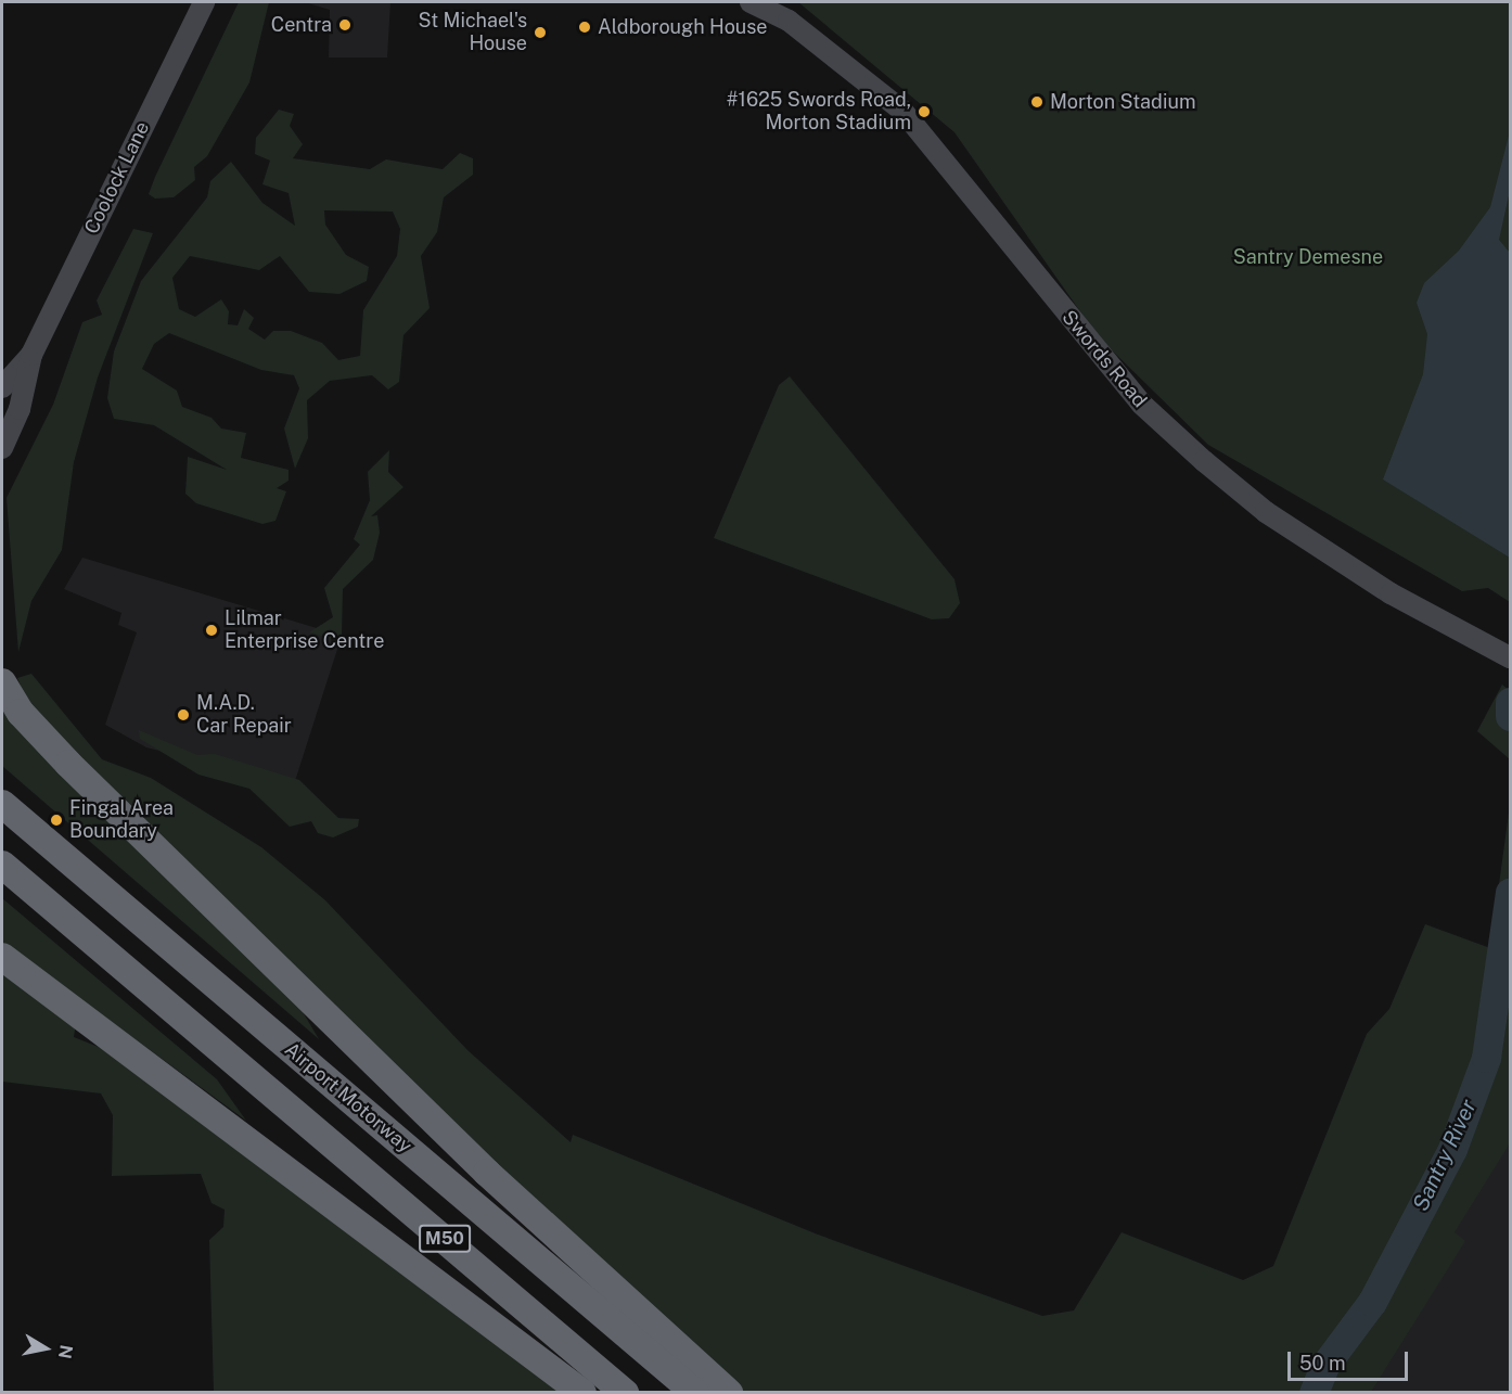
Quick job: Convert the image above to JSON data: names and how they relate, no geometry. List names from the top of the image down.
{
  "streets": {
    "highway": ["Airport Motorway", "M50"],
    "main road": ["Coolock Lane", "Swords Road"]
  },
  "water": ["Santry River"],
  "parks": ["Santry Demesne"],
  "places": [
    "Centra",
    "Aldborough House",
    "St Michael's House",
    "Morton Stadium",
    "#1625 Swords Road, Morton Stadium",
    "Lilmar Enterprise Centre",
    "M.A.D. Car Repair",
    "Fingal Area Boundary"
  ],
  "scale_bar": "50 m",
  "north": "right"
}
